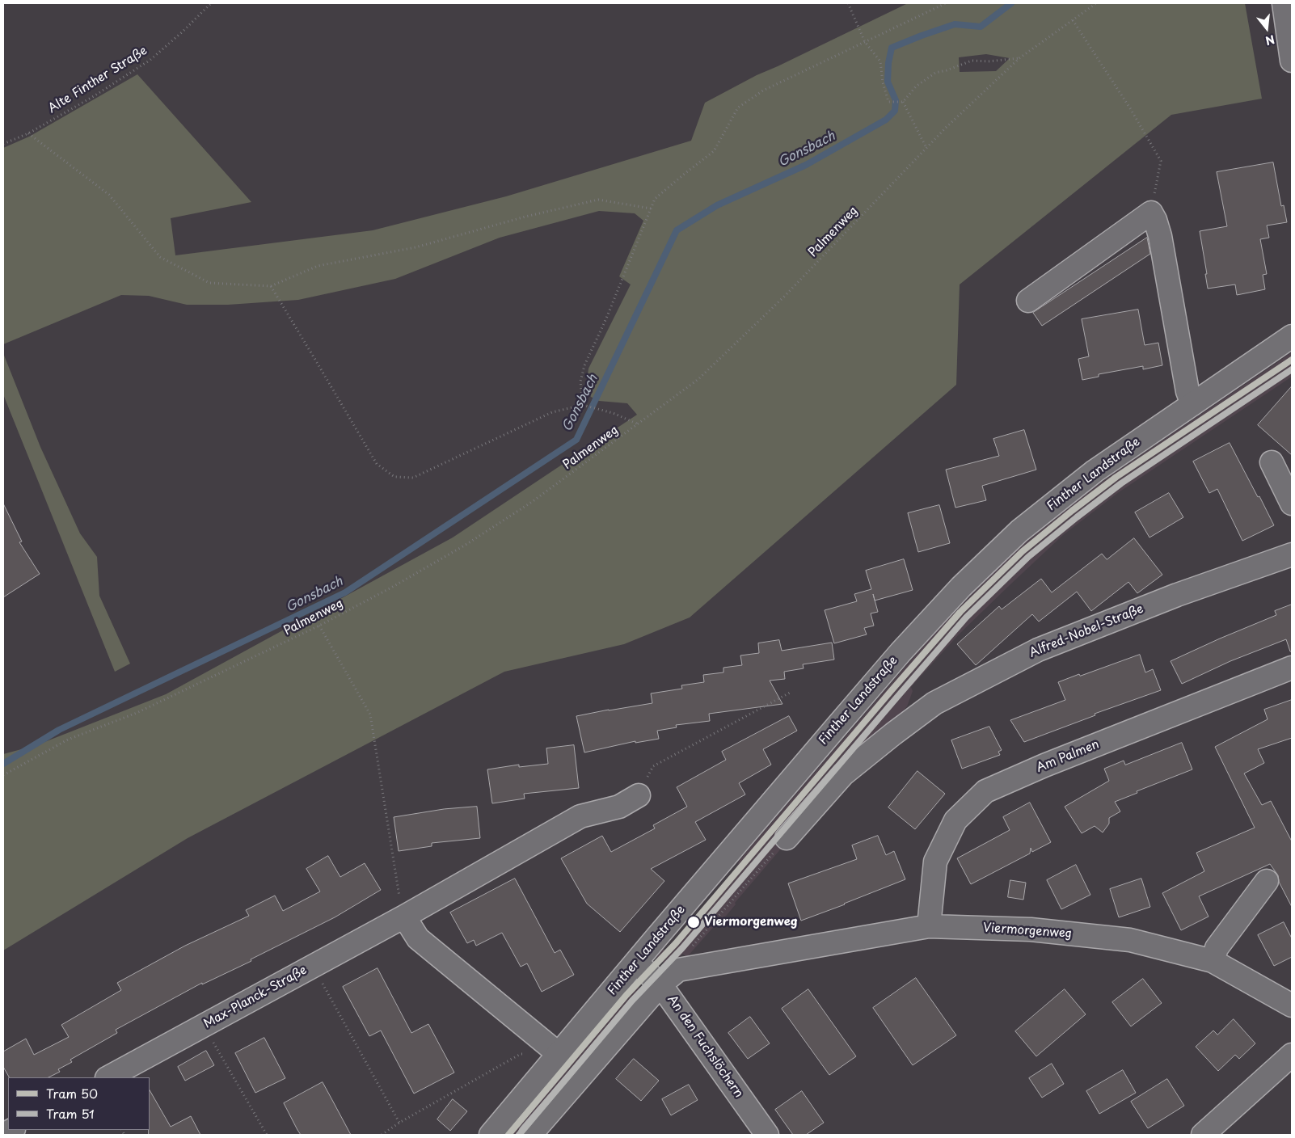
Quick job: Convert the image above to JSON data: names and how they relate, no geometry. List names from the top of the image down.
{
  "streets": {
    "street": [
      "Finther Landstraße",
      "Alfred-Nobel-Straße",
      "Am Palmen",
      "Viermorgenweg",
      "Max-Planck-Straße",
      "An den Fuchslöchern"
    ],
    "path": ["Alte Finther Straße", "Palmenweg"]
  },
  "crossings": [
    ["Finther Landstraße", "An den Fuchslöchern"],
    ["Am Palmen", "Viermorgenweg"],
    ["Viermorgenweg", "An den Fuchslöchern"]
  ],
  "water": ["Gonsbach"],
  "places": ["Viermorgenweg"],
  "lines": ["tram line 50", "tram line 51"],
  "legend": ["Tram 50", "Tram 51"],
  "north": "bottom"
}
